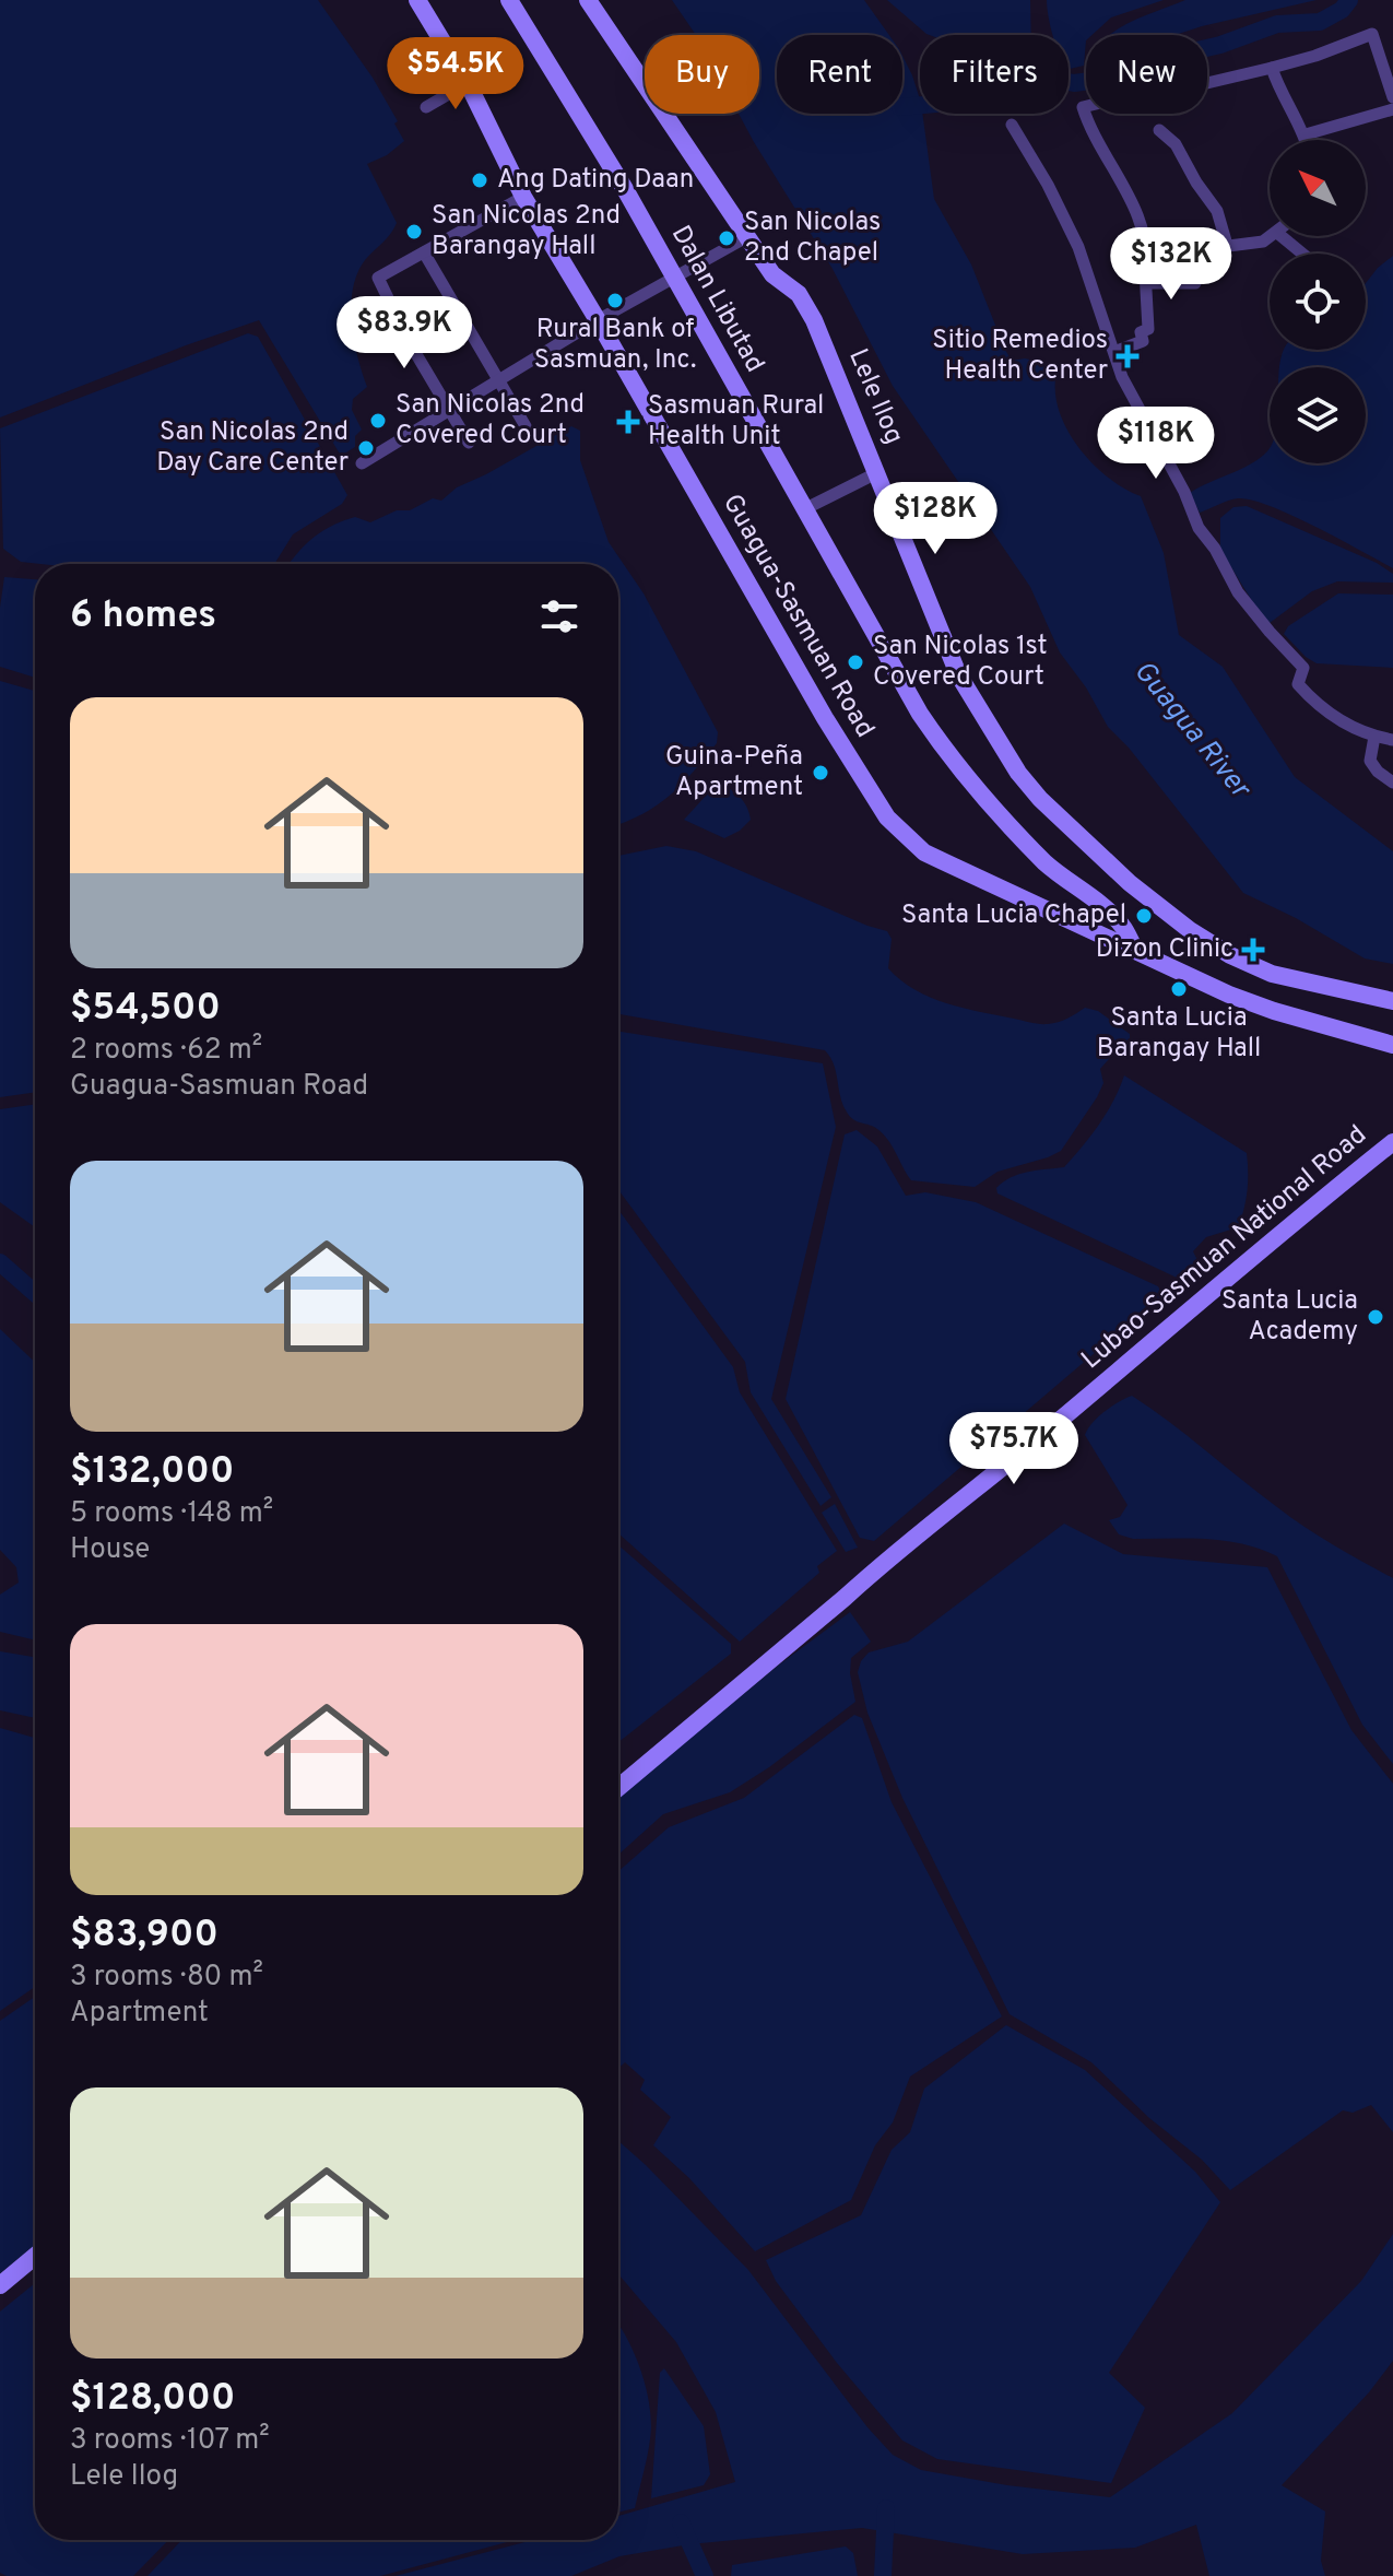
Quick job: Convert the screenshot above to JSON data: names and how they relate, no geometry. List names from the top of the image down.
{
  "streets": {
    "main road": [
      "Dalan Libutad",
      "Lele Ilog",
      "Guagua-Sasmuan Road",
      "Lubao-Sasmuan National Road"
    ]
  },
  "crossings": [
    ["Dalan Libutad", "Guagua-Sasmuan Road"]
  ],
  "water": ["Guagua River"],
  "places": {
    "other": [
      "Ang Dating Daan",
      "San Nicolas 2nd Barangay Hall",
      "San Nicolas 2nd Chapel",
      "Rural Bank of Sasmuan, Inc.",
      "San Nicolas 2nd Covered Court",
      "San Nicolas 2nd Day Care Center",
      "San Nicolas 1st Covered Court",
      "Guina-Peña Apartment",
      "Santa Lucia Chapel",
      "Santa Lucia Barangay Hall",
      "Santa Lucia Academy"
    ],
    "health": ["Sitio Remedios Health Center", "Sasmuan Rural Health Unit", "Dizon Clinic"]
  },
  "north": "top left",
  "page": {
    "chip": [
      "Buy",
      "Rent",
      "Filters",
      "New"
    ],
    "price": [
      "$54.5K",
      "$132K",
      "$83.9K",
      "$118K",
      "$128K",
      "$75.7K"
    ],
    "heading": "6 homes",
    "list": [
      {
        "name": "$54,500",
        "note": "2 rooms · 62 m² · Guagua-Sasmuan Road"
      },
      {
        "name": "$132,000",
        "note": "5 rooms · 148 m² · House"
      },
      {
        "name": "$83,900",
        "note": "3 rooms · 80 m² · Apartment"
      },
      {
        "name": "$128,000",
        "note": "3 rooms · 107 m² · Lele Ilog"
      }
    ]
  }
}
